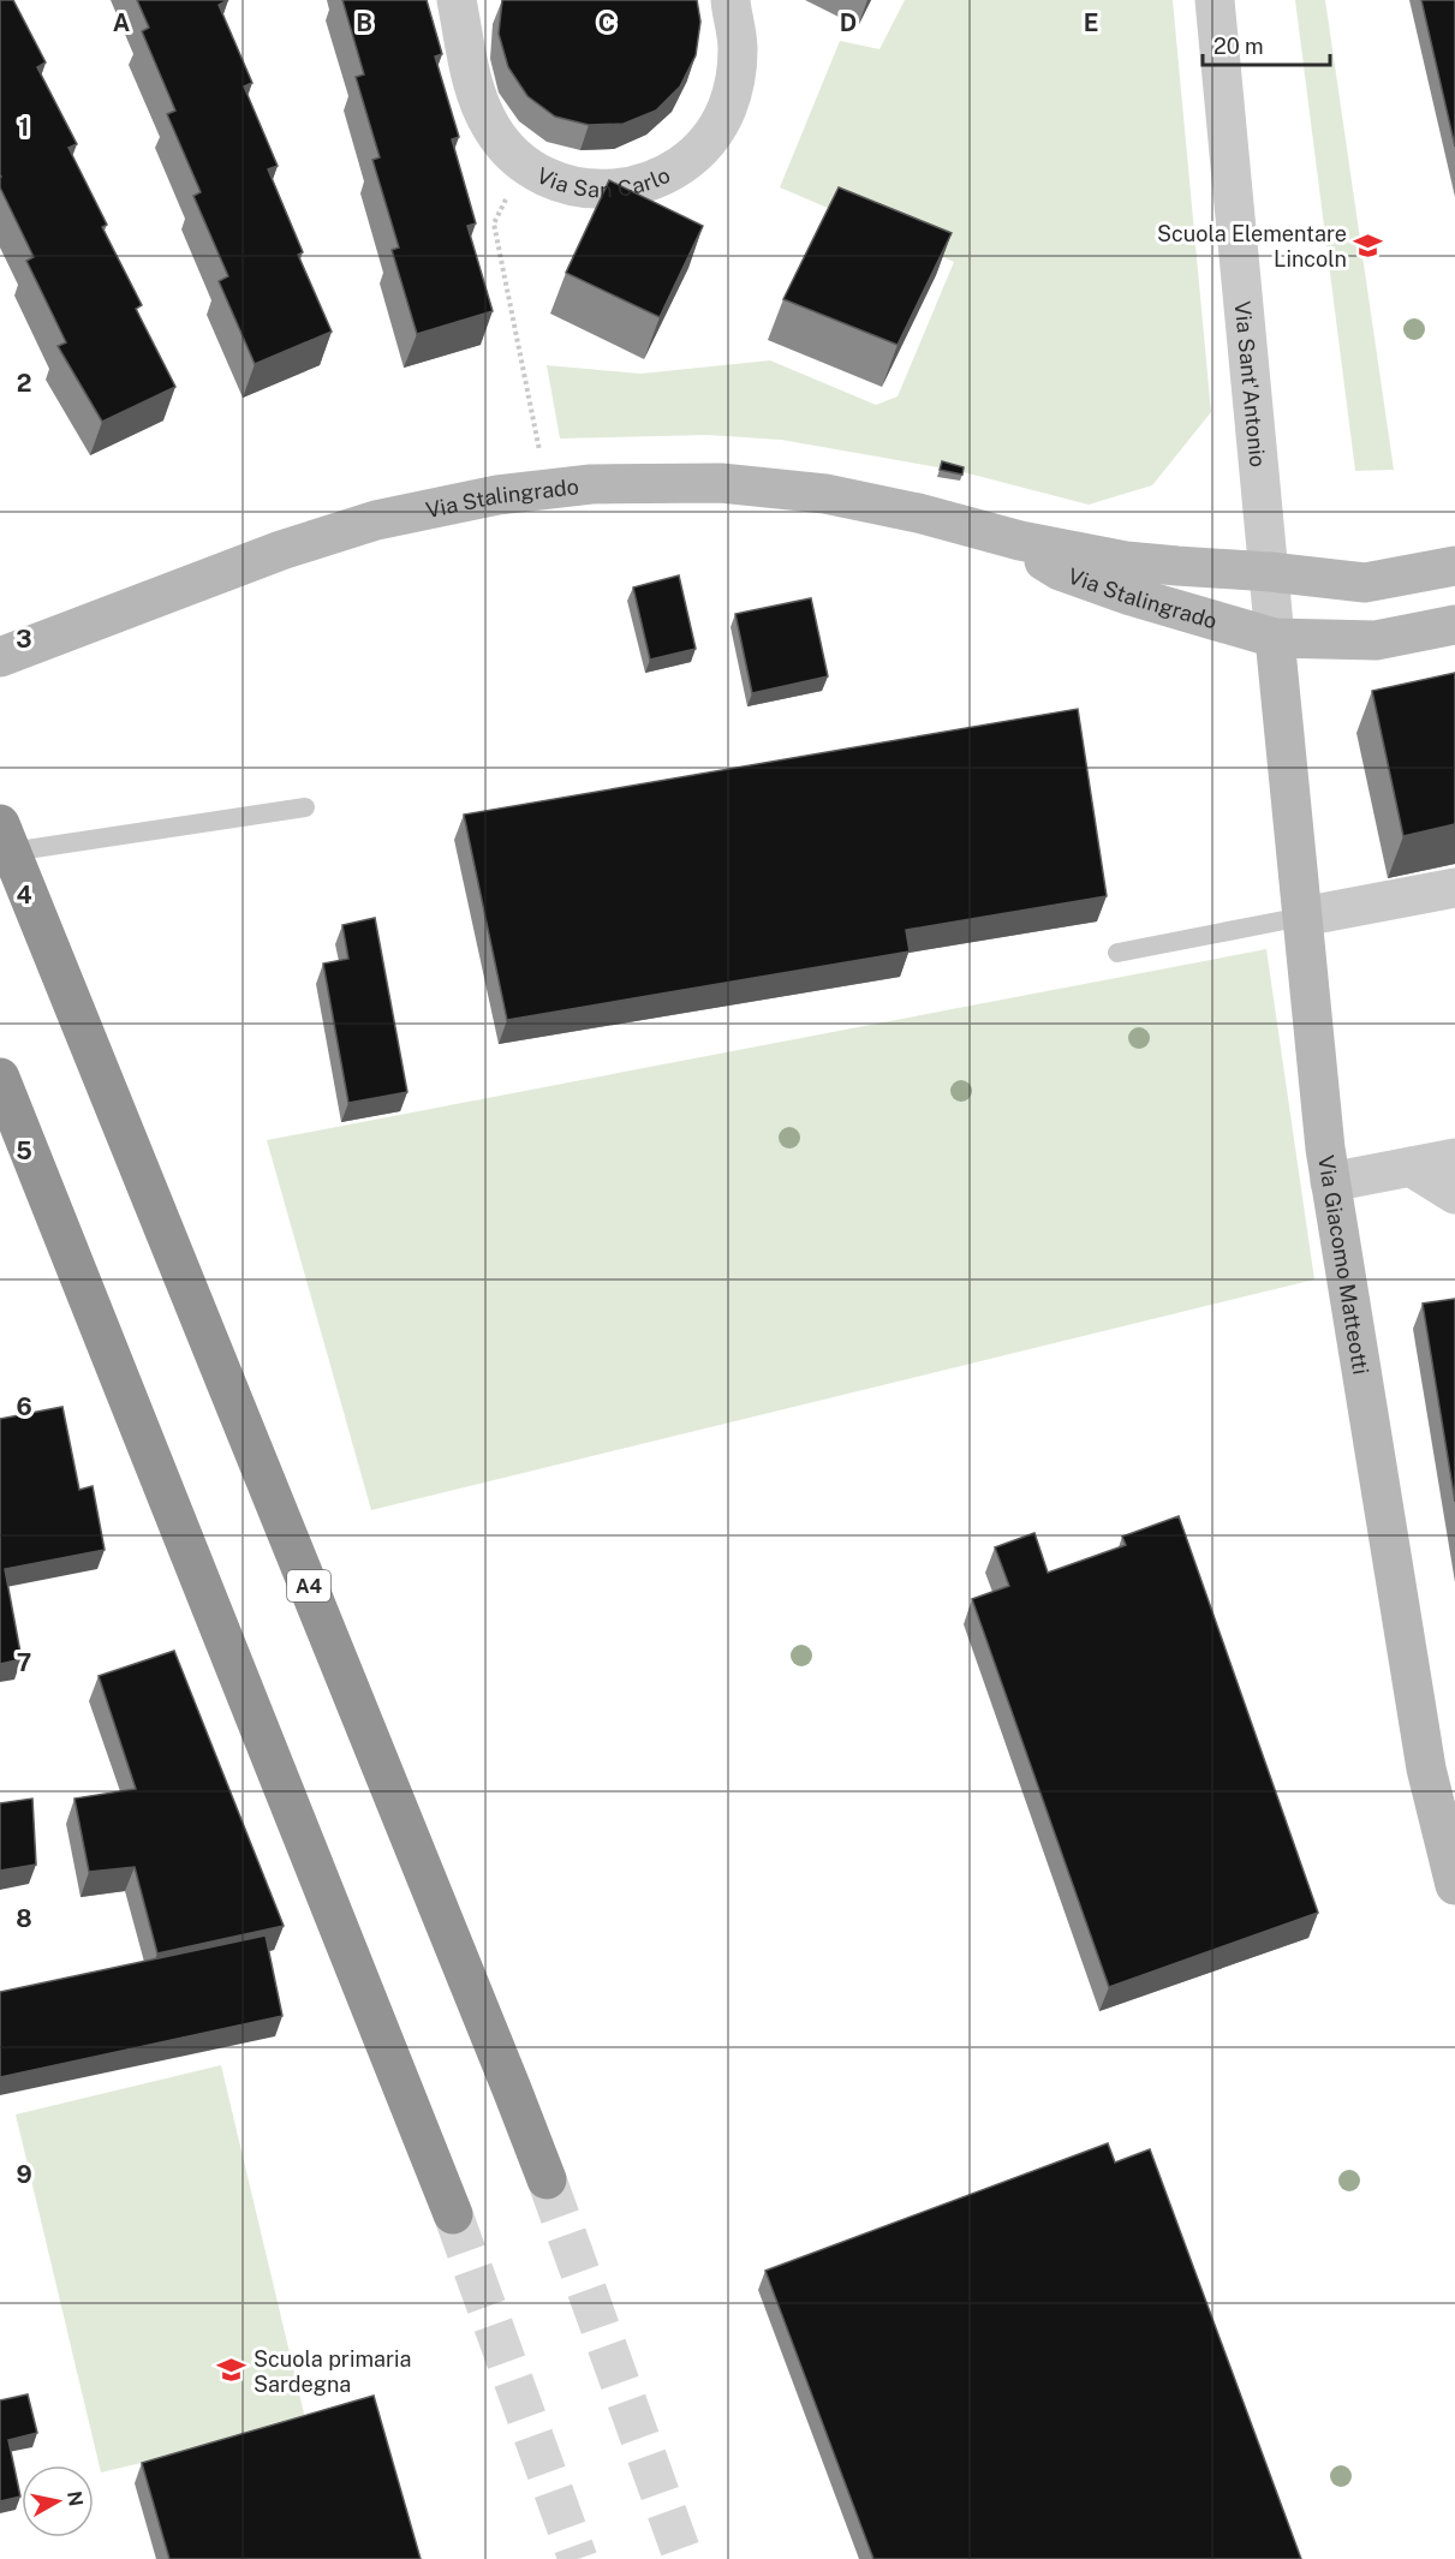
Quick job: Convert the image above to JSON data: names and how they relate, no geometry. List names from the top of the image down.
{
  "streets": {
    "highway": ["A4"],
    "main road": ["Via Stalingrado", "Via Giacomo Matteotti"],
    "street": ["Via San Carlo", "Via Sant'Antonio"]
  },
  "crossings": [
    ["Via Sant'Antonio", "Via Stalingrado"],
    ["Via Sant'Antonio", "Via Giacomo Matteotti"],
    ["Via Stalingrado", "Via Giacomo Matteotti"]
  ],
  "places": {
    "school or university": ["Scuola Elementare Lincoln", "Scuola primaria Sardegna"]
  },
  "scale_bar": "20 m",
  "north": "right",
  "grid": {
    "columns": [
      "A",
      "B",
      "C",
      "D",
      "E"
    ],
    "rows": [
      "1",
      "2",
      "3",
      "4",
      "5",
      "6",
      "7",
      "8",
      "9"
    ]
  }
}
